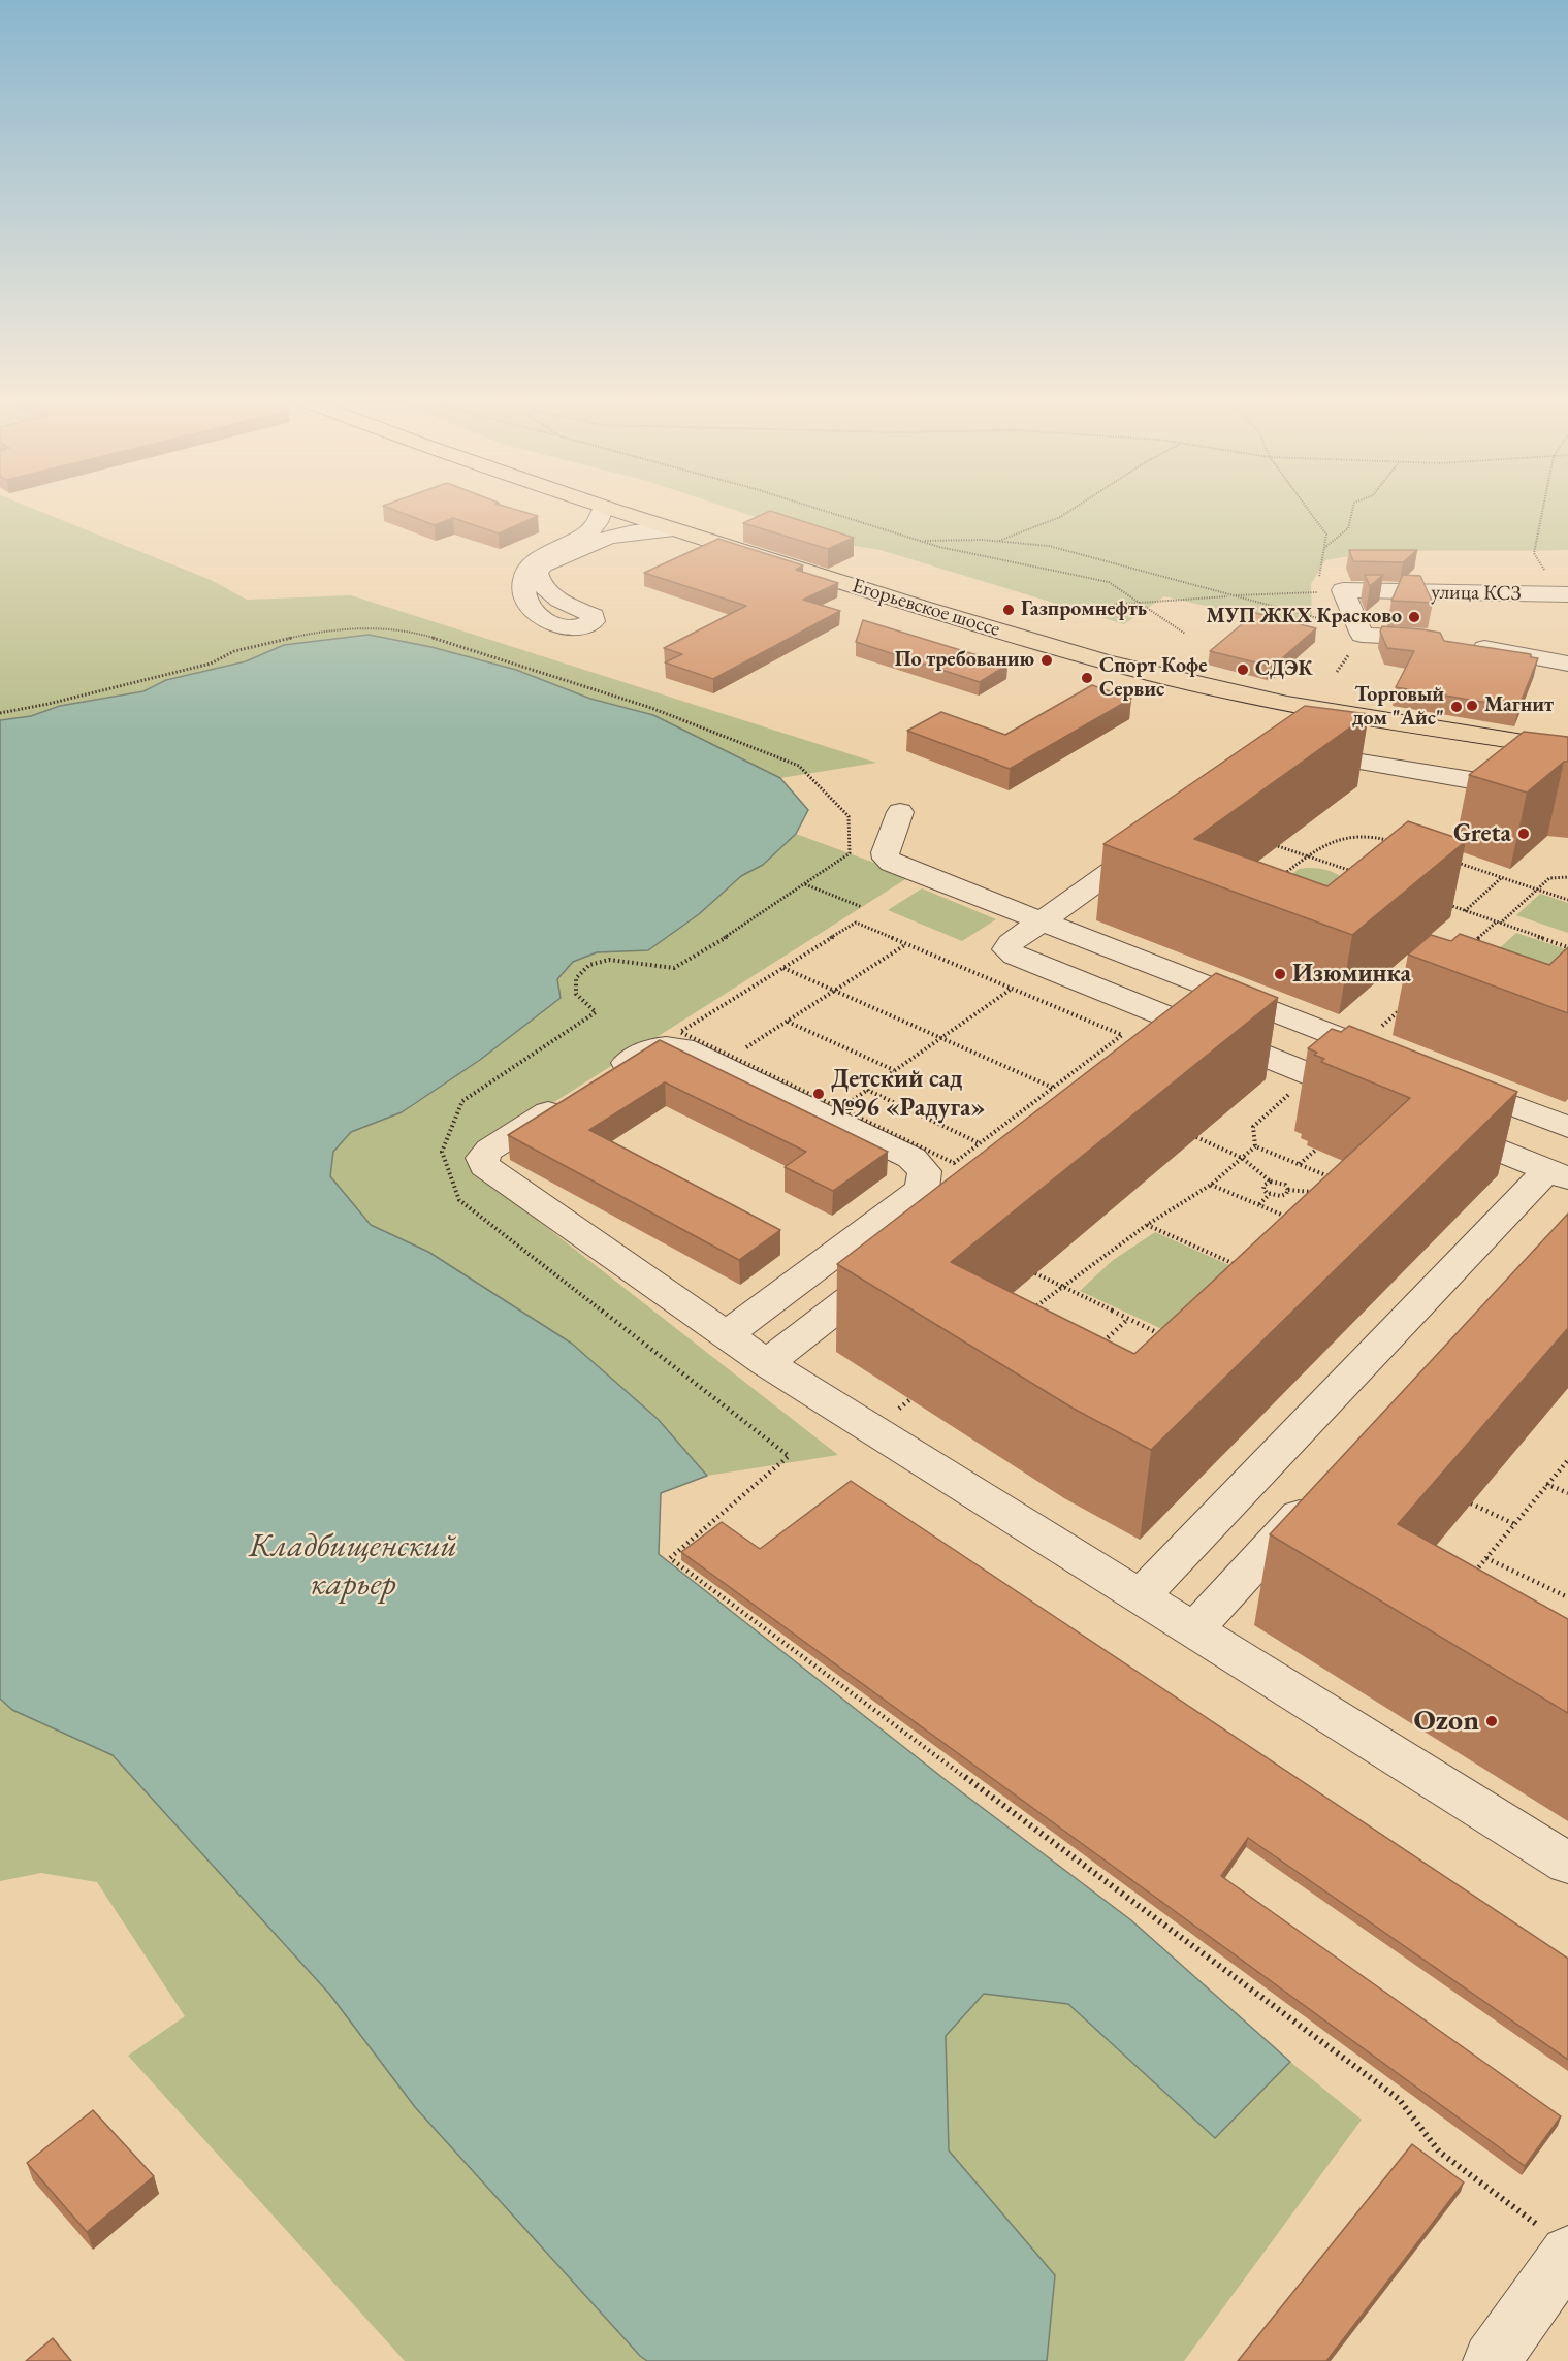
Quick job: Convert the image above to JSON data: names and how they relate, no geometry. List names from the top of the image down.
{
  "streets": {
    "main road": ["Егорьевское шоссе"],
    "street": ["улица КСЗ"]
  },
  "water": ["Кладбищенский карьер"],
  "places": [
    "Газпромнефть",
    "МУП ЖКХ Красково",
    "По требованию",
    "СДЭК",
    "Спорт Кофе Сервис",
    "Магнит",
    "Торговый дом \"Айс\"",
    "Greta",
    "Изюминка",
    "Детский сад №96 «Радуга»",
    "Ozon"
  ]
}
